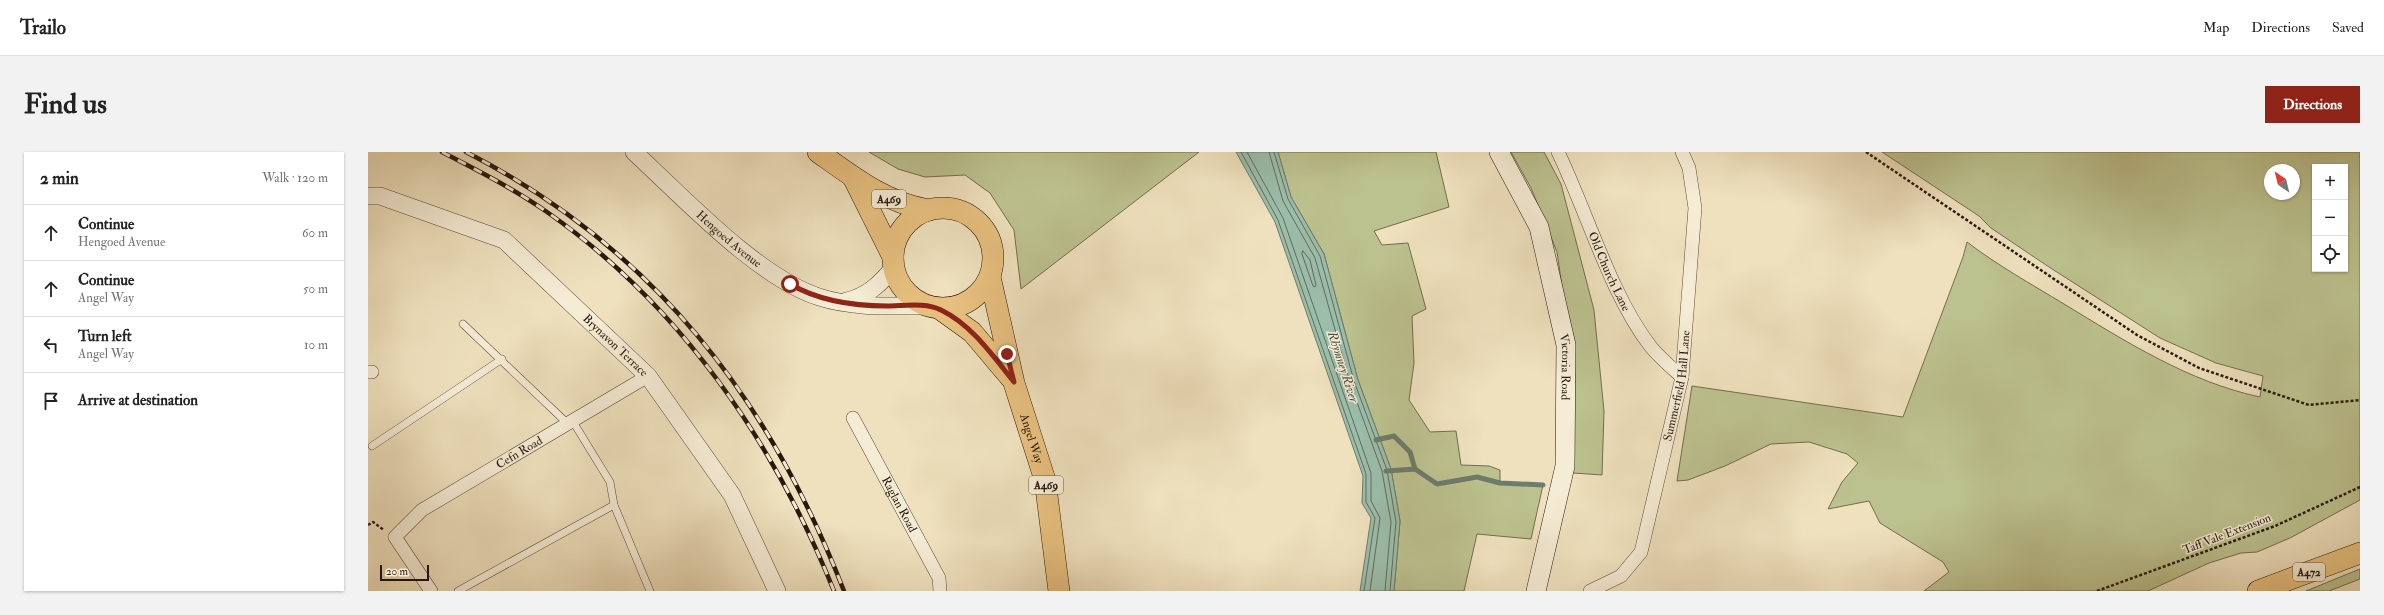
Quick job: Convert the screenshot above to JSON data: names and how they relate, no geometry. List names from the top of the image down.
{
  "streets": {
    "main road": [
      "A469",
      "Victoria Road",
      "Angel Way",
      "A472"
    ],
    "street": [
      "Hengoed Avenue",
      "Old Church Lane",
      "Brynavon Terrace",
      "Summerfield Hall Lane",
      "Cefn Road",
      "Raglan Road"
    ],
    "path": ["Taff Vale Extension"]
  },
  "crossings": [
    ["A469", "Hengoed Avenue"],
    ["A469", "Angel Way"],
    ["Hengoed Avenue", "Angel Way"],
    ["Old Church Lane", "Summerfield Hall Lane"],
    ["Brynavon Terrace", "Cefn Road"]
  ],
  "water": ["Rhymney River"],
  "scale_bar": "20 m",
  "north": "top left",
  "page": {
    "header": "Trailo",
    "nav": ["Map", "Directions", "Saved"],
    "buttons": "Directions",
    "title": "Find us",
    "heading": ["2 min", "Walk · 120 m"],
    "map_buttons": ["+", "−"],
    "list": [
      ["Continue", "Hengoed Avenue", "60 m"],
      ["Continue", "Angel Way", "50 m"],
      ["Turn left", "Angel Way", "10 m"],
      "Arrive at destination"
    ],
    "scale": "20 m"
  }
}
